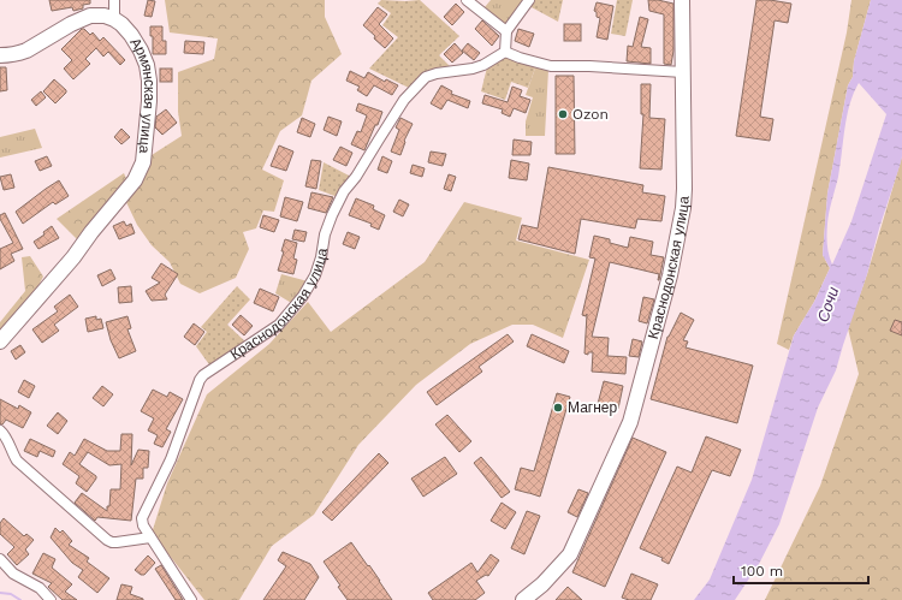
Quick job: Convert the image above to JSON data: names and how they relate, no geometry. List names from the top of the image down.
{
  "streets": {
    "street": ["Армянская улица", "Краснодонская улица"]
  },
  "water": ["Сочи"],
  "places": ["Ozon", "Магнер"],
  "scale_bar": "100 m"
}
